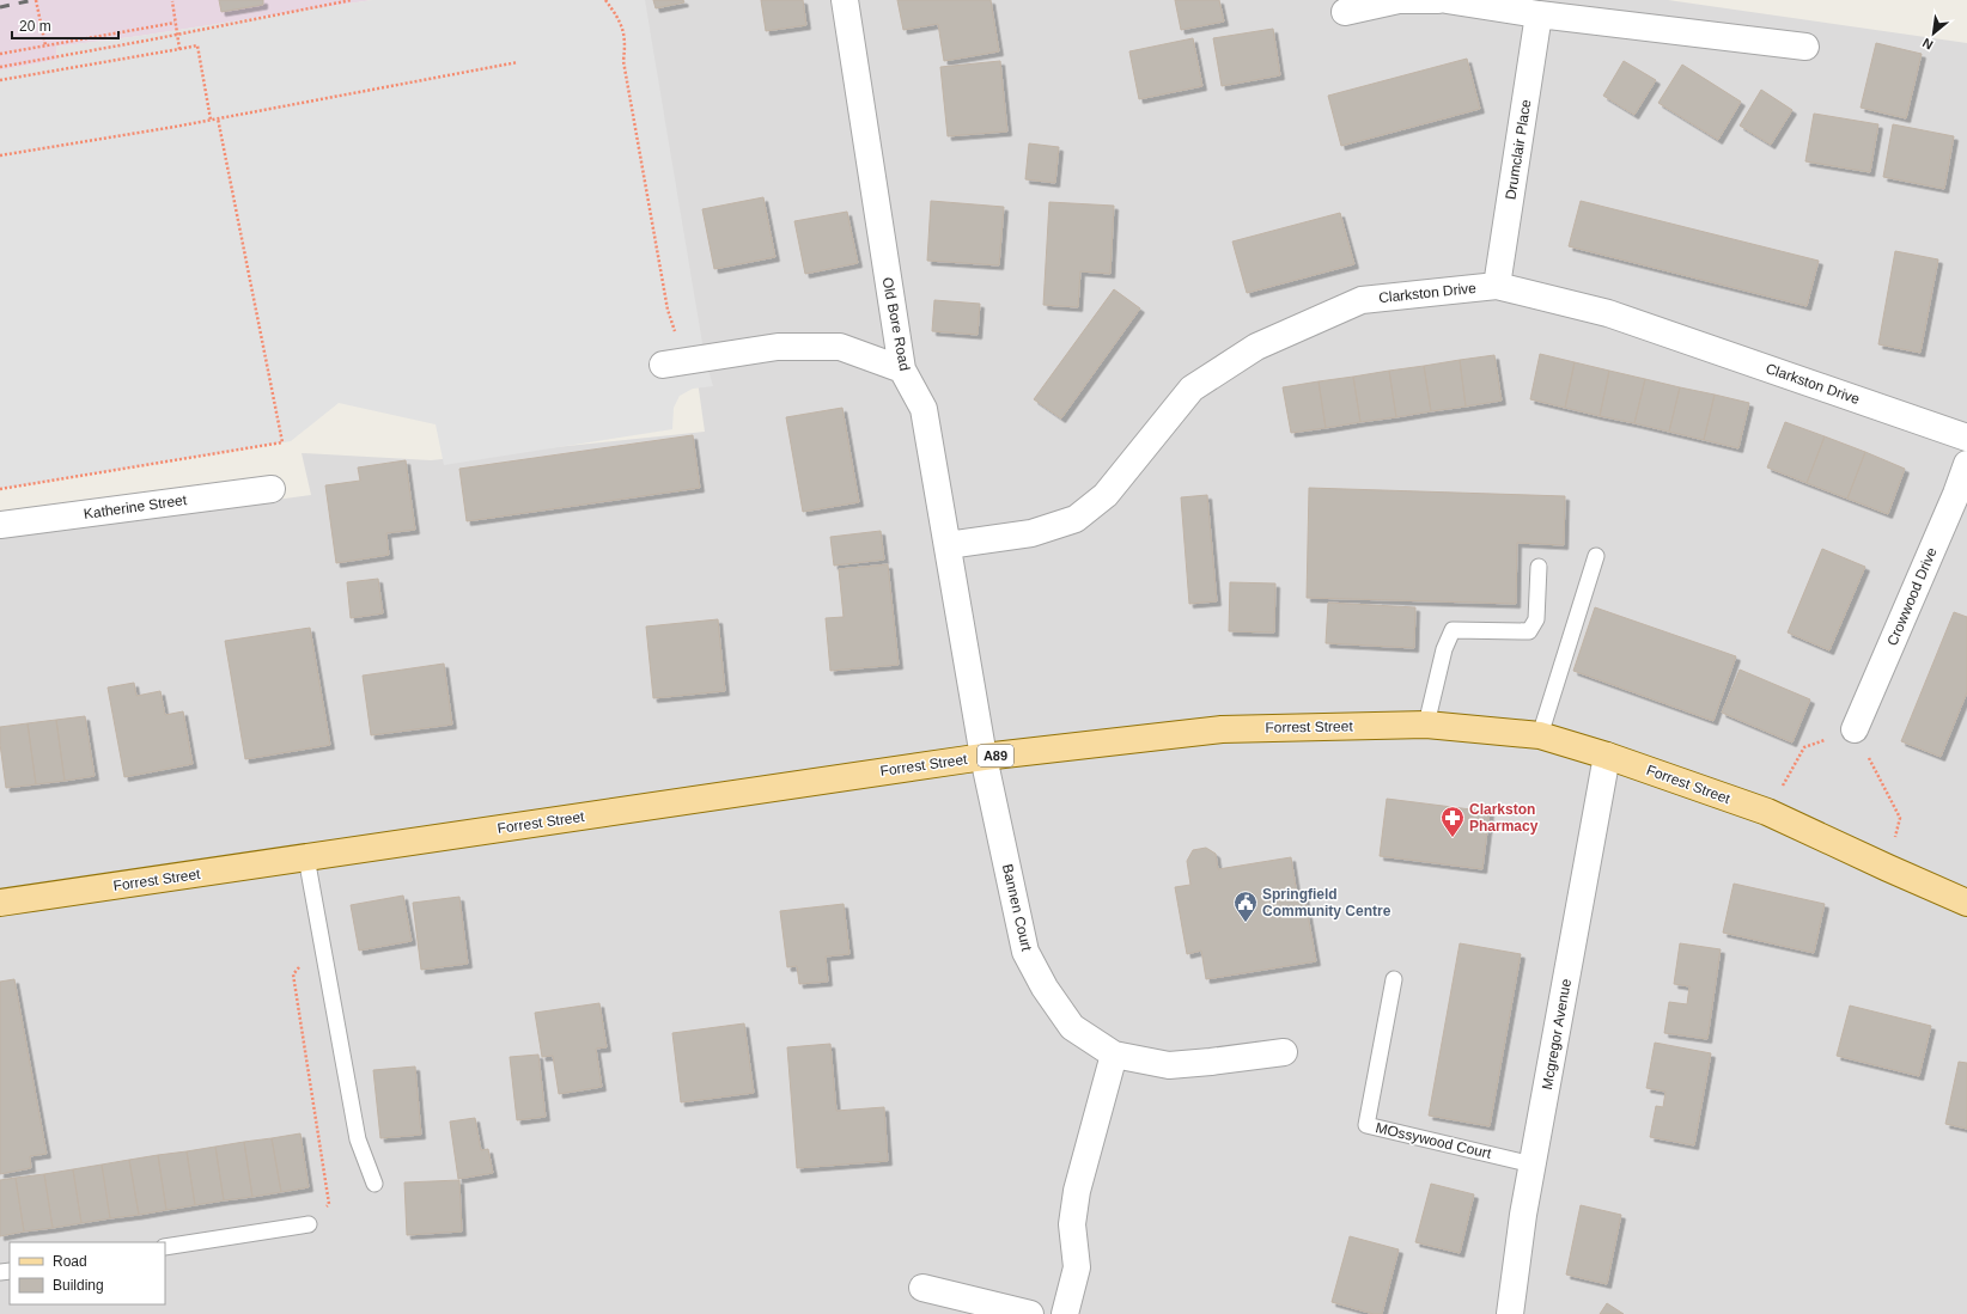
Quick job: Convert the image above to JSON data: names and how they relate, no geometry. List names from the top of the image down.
{
  "streets": {
    "main road": ["Forrest Street", "A89"],
    "street": [
      "Drumclair Place",
      "Clarkston Drive",
      "Old Bore Road",
      "Katherine Street",
      "Crowwood Drive",
      "Bannen Court",
      "Mcgregor Avenue"
    ],
    "lane": ["MOssywood Court"]
  },
  "crossings": [
    ["Drumclair Place", "Clarkston Drive"],
    ["Clarkston Drive", "Old Bore Road"],
    ["Old Bore Road", "Forrest Street"],
    ["Old Bore Road", "Bannen Court"],
    ["Forrest Street", "Bannen Court"],
    ["Forrest Street", "Mcgregor Avenue"],
    ["Mcgregor Avenue", "MOssywood Court"]
  ],
  "places": {
    "pharmacy": ["Clarkston Pharmacy"],
    "public building": ["Springfield Community Centre"]
  },
  "legend": ["Road", "Building"],
  "scale_bar": "20 m",
  "north": "bottom left"
}
